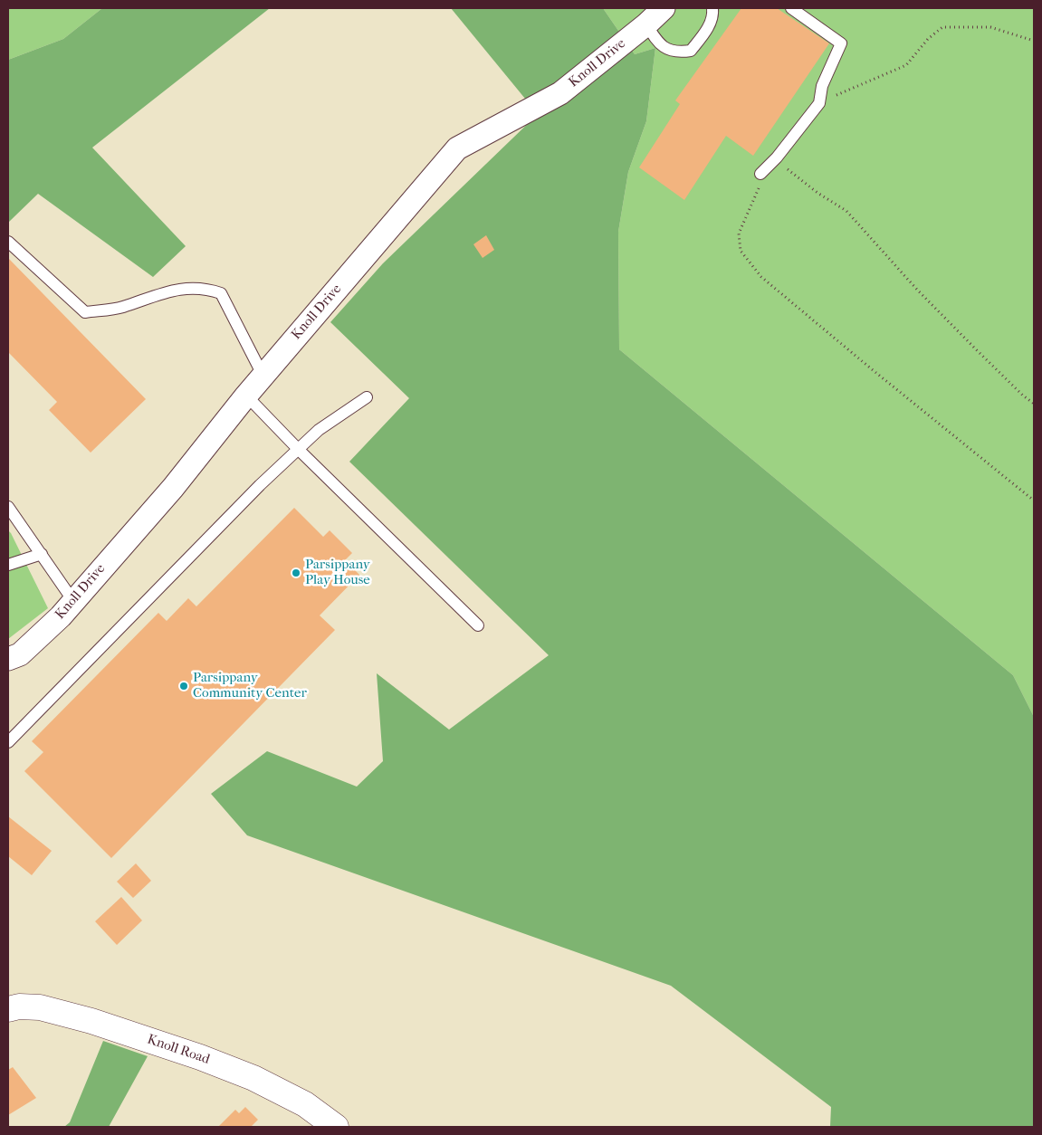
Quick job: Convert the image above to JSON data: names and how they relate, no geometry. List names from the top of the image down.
{
  "streets": {
    "street": ["Knoll Drive", "Knoll Road"]
  },
  "places": ["Parsippany Play House", "Parsippany Community Center"]
}
